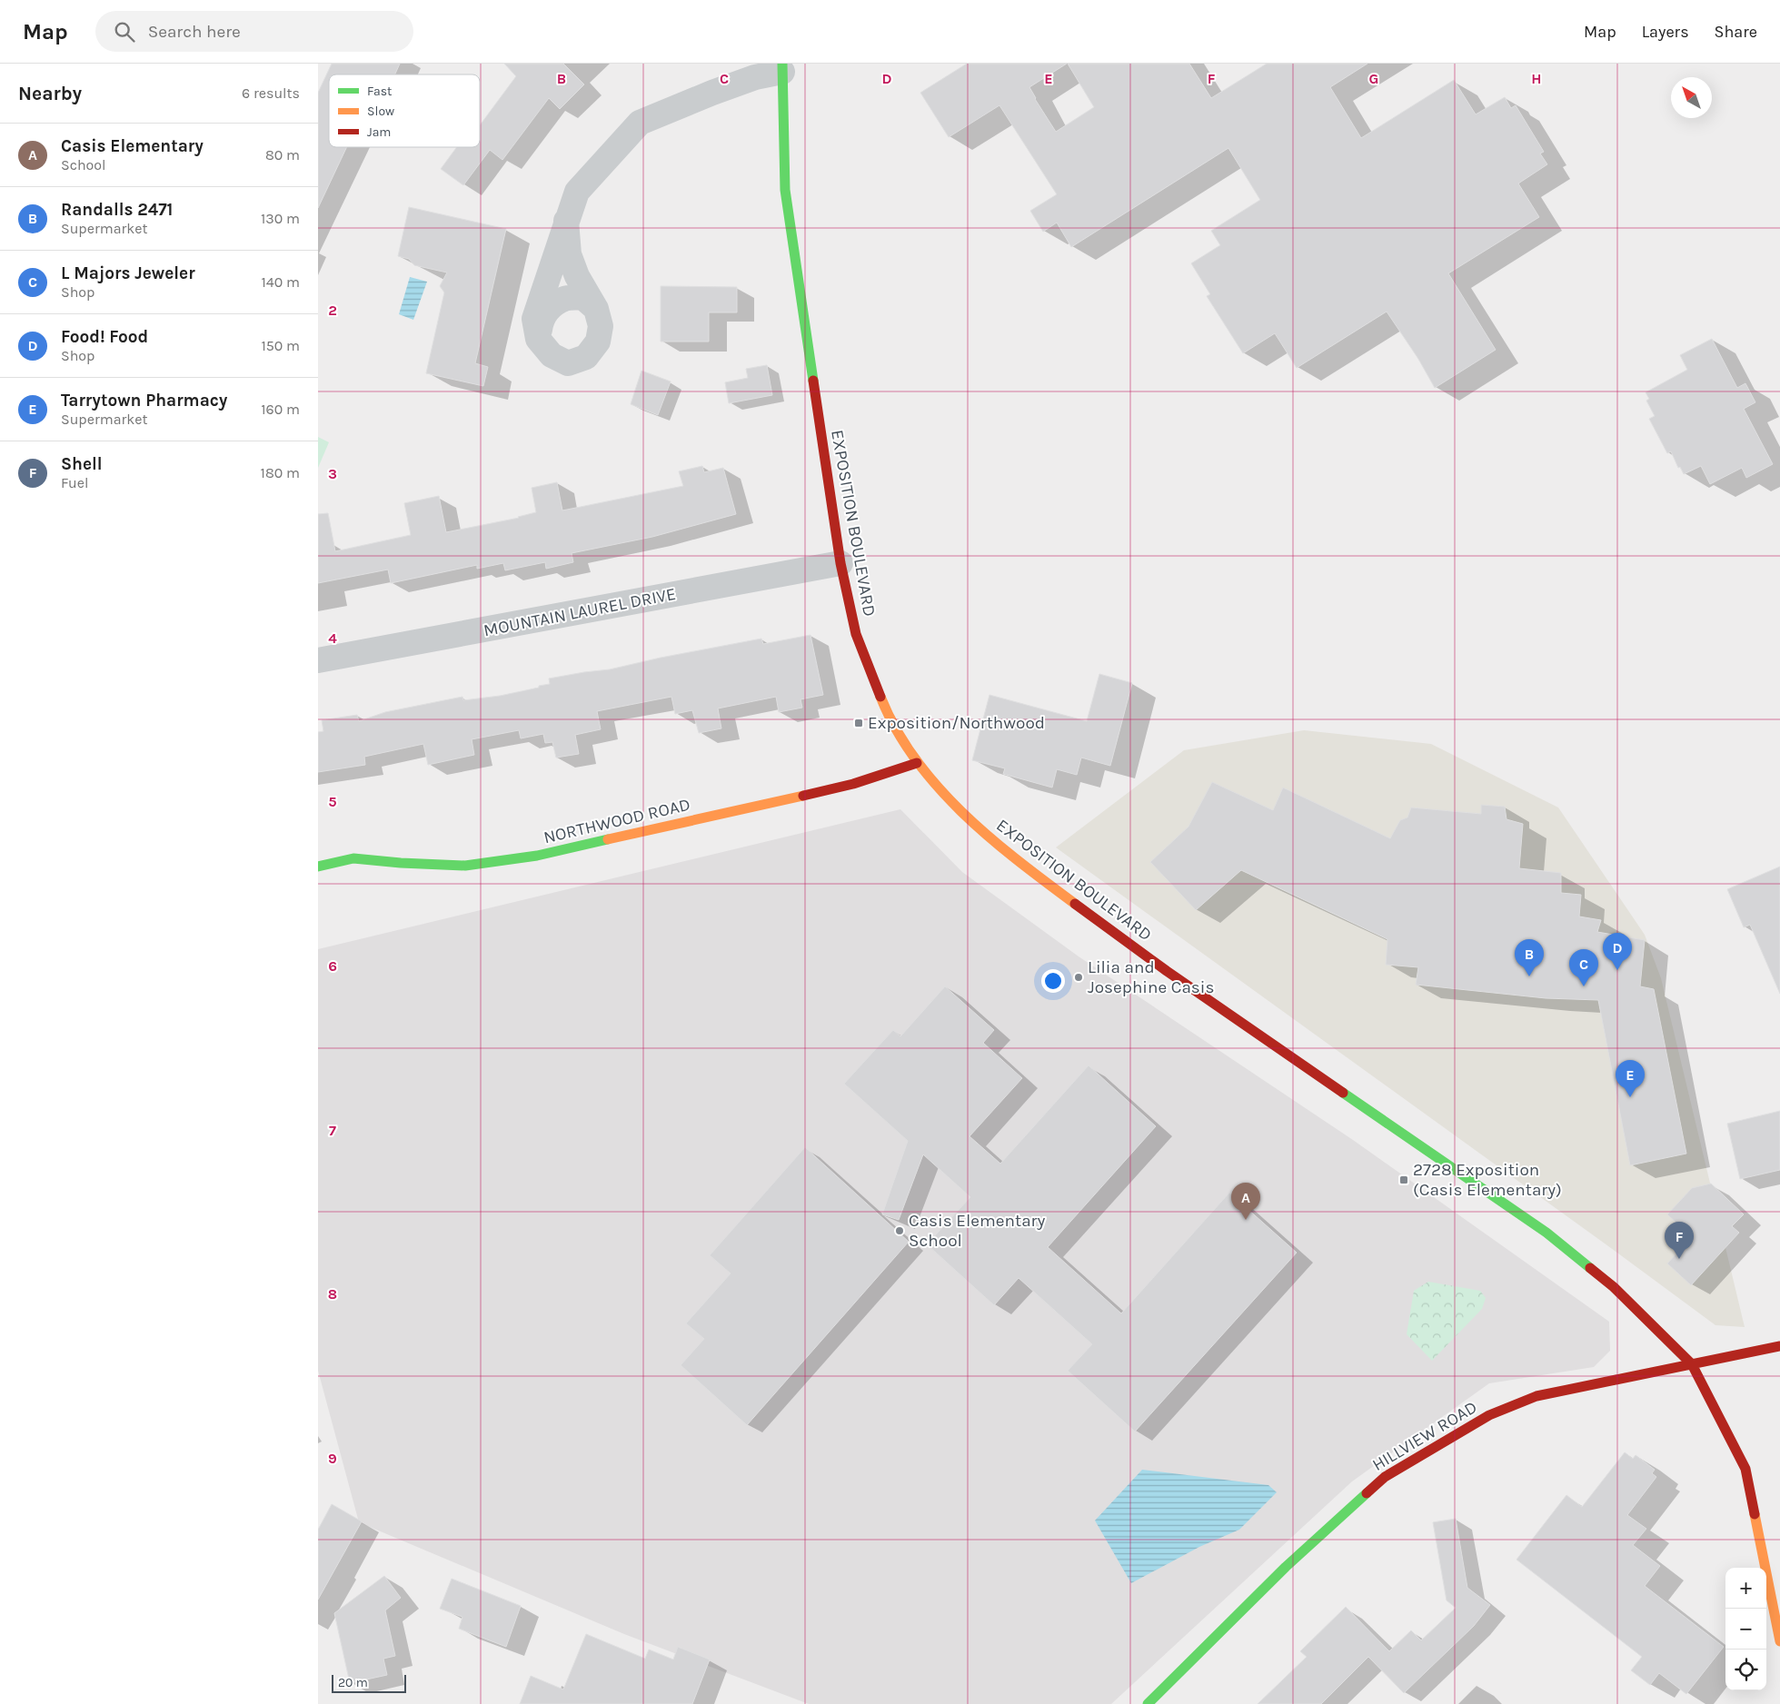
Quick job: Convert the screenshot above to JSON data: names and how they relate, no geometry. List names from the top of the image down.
{
  "streets": {
    "street": [
      "EXPOSITION BOULEVARD",
      "MOUNTAIN LAUREL DRIVE",
      "NORTHWOOD ROAD",
      "HILLVIEW ROAD"
    ]
  },
  "crossings": [
    ["EXPOSITION BOULEVARD", "MOUNTAIN LAUREL DRIVE"],
    ["EXPOSITION BOULEVARD", "NORTHWOOD ROAD"],
    ["EXPOSITION BOULEVARD", "HILLVIEW ROAD"]
  ],
  "places": {
    "transit": ["Exposition/Northwood", "2728 Exposition (Casis Elementary)"],
    "other": ["Lilia and Josephine Casis", "Casis Elementary School"]
  },
  "legend": ["Fast", "Slow", "Jam"],
  "scale_bar": "20 m",
  "north": "top left",
  "page": {
    "header": "Map",
    "search": "Search here",
    "nav": ["Map", "Layers", "Share"],
    "heading": ["Nearby", "6 results"],
    "list": [
      {
        "mark": "A",
        "name": "Casis Elementary",
        "note": "School",
        "value": "80 m"
      },
      {
        "mark": "B",
        "name": "Randalls 2471",
        "note": "Supermarket",
        "value": "130 m"
      },
      {
        "mark": "C",
        "name": "L Majors Jeweler",
        "note": "Shop",
        "value": "140 m"
      },
      {
        "mark": "D",
        "name": "Food! Food",
        "note": "Shop",
        "value": "150 m"
      },
      {
        "mark": "E",
        "name": "Tarrytown Pharmacy",
        "note": "Supermarket",
        "value": "160 m"
      },
      {
        "mark": "F",
        "name": "Shell",
        "note": "Fuel",
        "value": "180 m"
      }
    ],
    "pins": [
      "D",
      "B",
      "C",
      "E",
      "A",
      "F"
    ],
    "map_buttons": ["+", "−"],
    "scale": "20 m"
  },
  "grid": {
    "columns": [
      "B",
      "C",
      "D",
      "E",
      "F",
      "G",
      "H"
    ],
    "rows": [
      "2",
      "3",
      "4",
      "5",
      "6",
      "7",
      "8",
      "9"
    ]
  }
}
